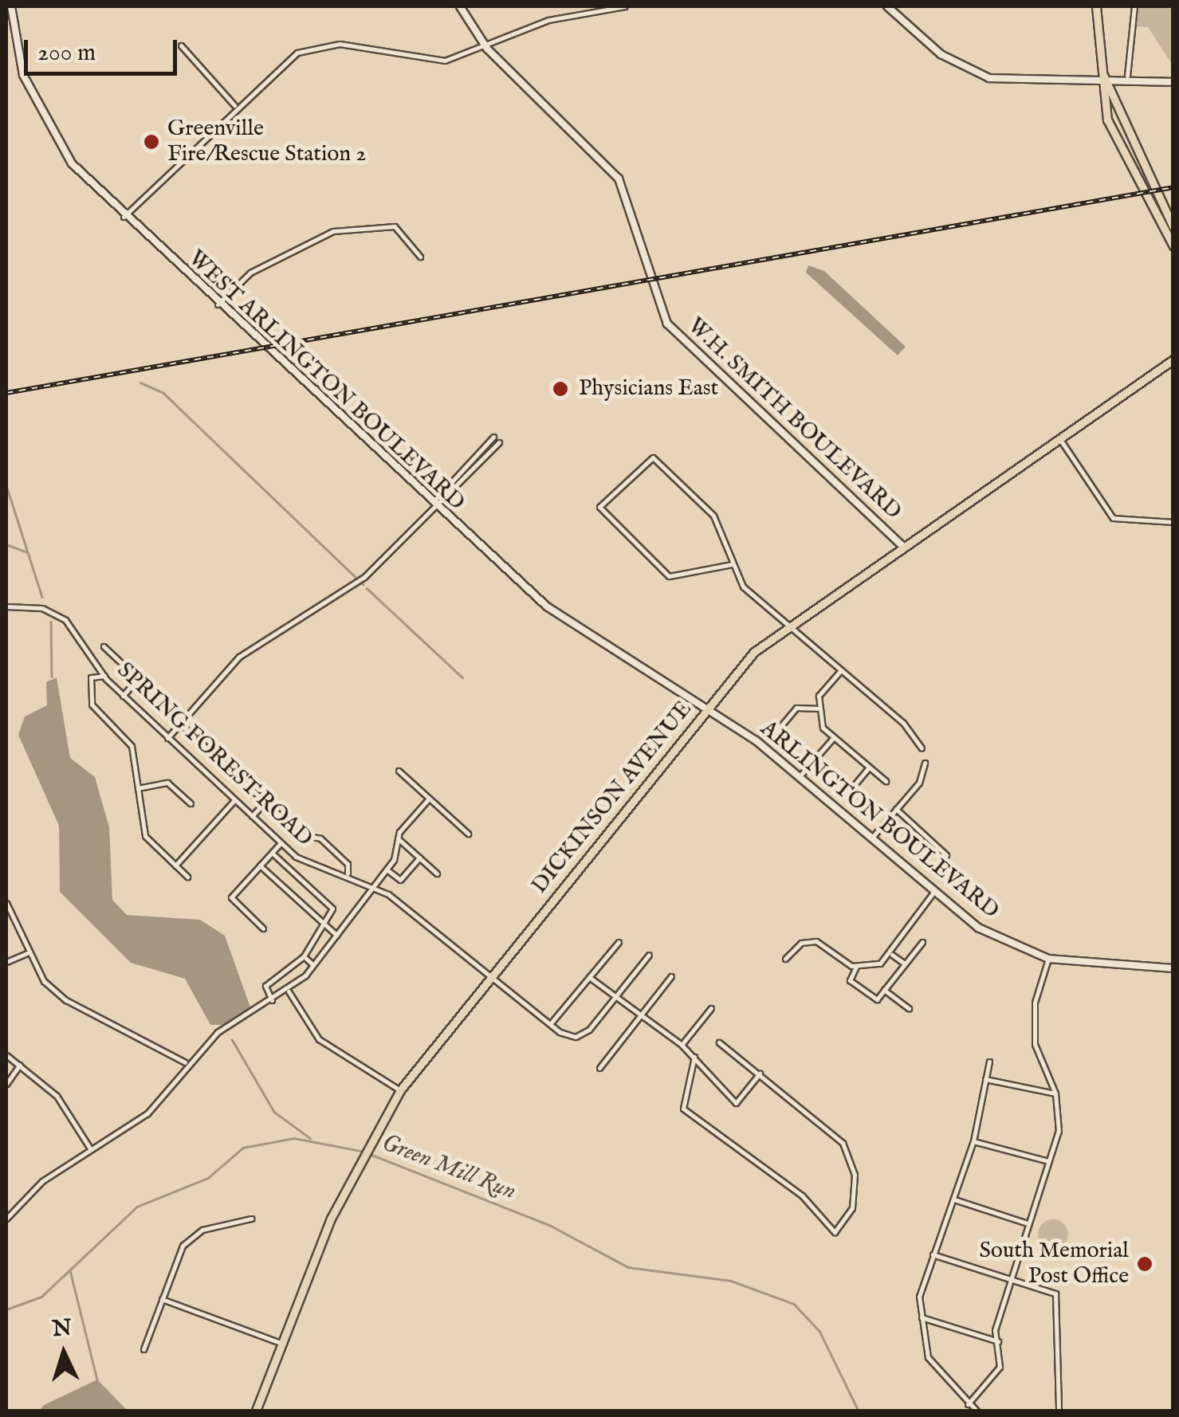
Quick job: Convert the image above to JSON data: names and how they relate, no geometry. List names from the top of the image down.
{
  "streets": {
    "main road": [
      "WEST ARLINGTON BOULEVARD",
      "W.H. SMITH BOULEVARD",
      "DICKINSON AVENUE",
      "ARLINGTON BOULEVARD"
    ],
    "street": ["SPRING FOREST ROAD"]
  },
  "crossings": [
    ["WEST ARLINGTON BOULEVARD", "DICKINSON AVENUE"],
    ["WEST ARLINGTON BOULEVARD", "ARLINGTON BOULEVARD"],
    ["W.H. SMITH BOULEVARD", "DICKINSON AVENUE"],
    ["SPRING FOREST ROAD", "DICKINSON AVENUE"],
    ["DICKINSON AVENUE", "ARLINGTON BOULEVARD"]
  ],
  "water": ["Green Mill Run"],
  "places": ["Greenville Fire/Rescue Station 2", "Physicians East", "South Memorial Post Office"],
  "scale_bar": "200 m",
  "north": "top"
}
